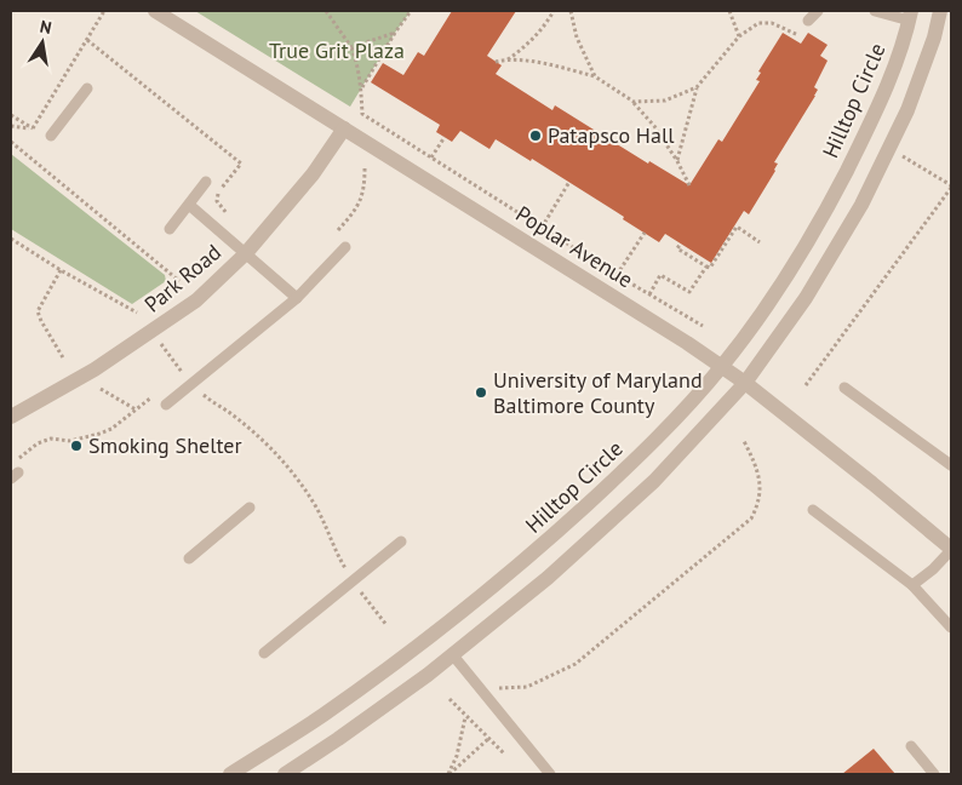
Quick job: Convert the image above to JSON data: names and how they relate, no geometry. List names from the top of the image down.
{
  "streets": {
    "street": ["Hilltop Circle", "Poplar Avenue", "Park Road"]
  },
  "crossings": [
    ["Hilltop Circle", "Poplar Avenue"],
    ["Poplar Avenue", "Park Road"]
  ],
  "parks": ["True Grit Plaza"],
  "places": ["Patapsco Hall", "University of Maryland Baltimore County", "Smoking Shelter"],
  "north": "top"
}
